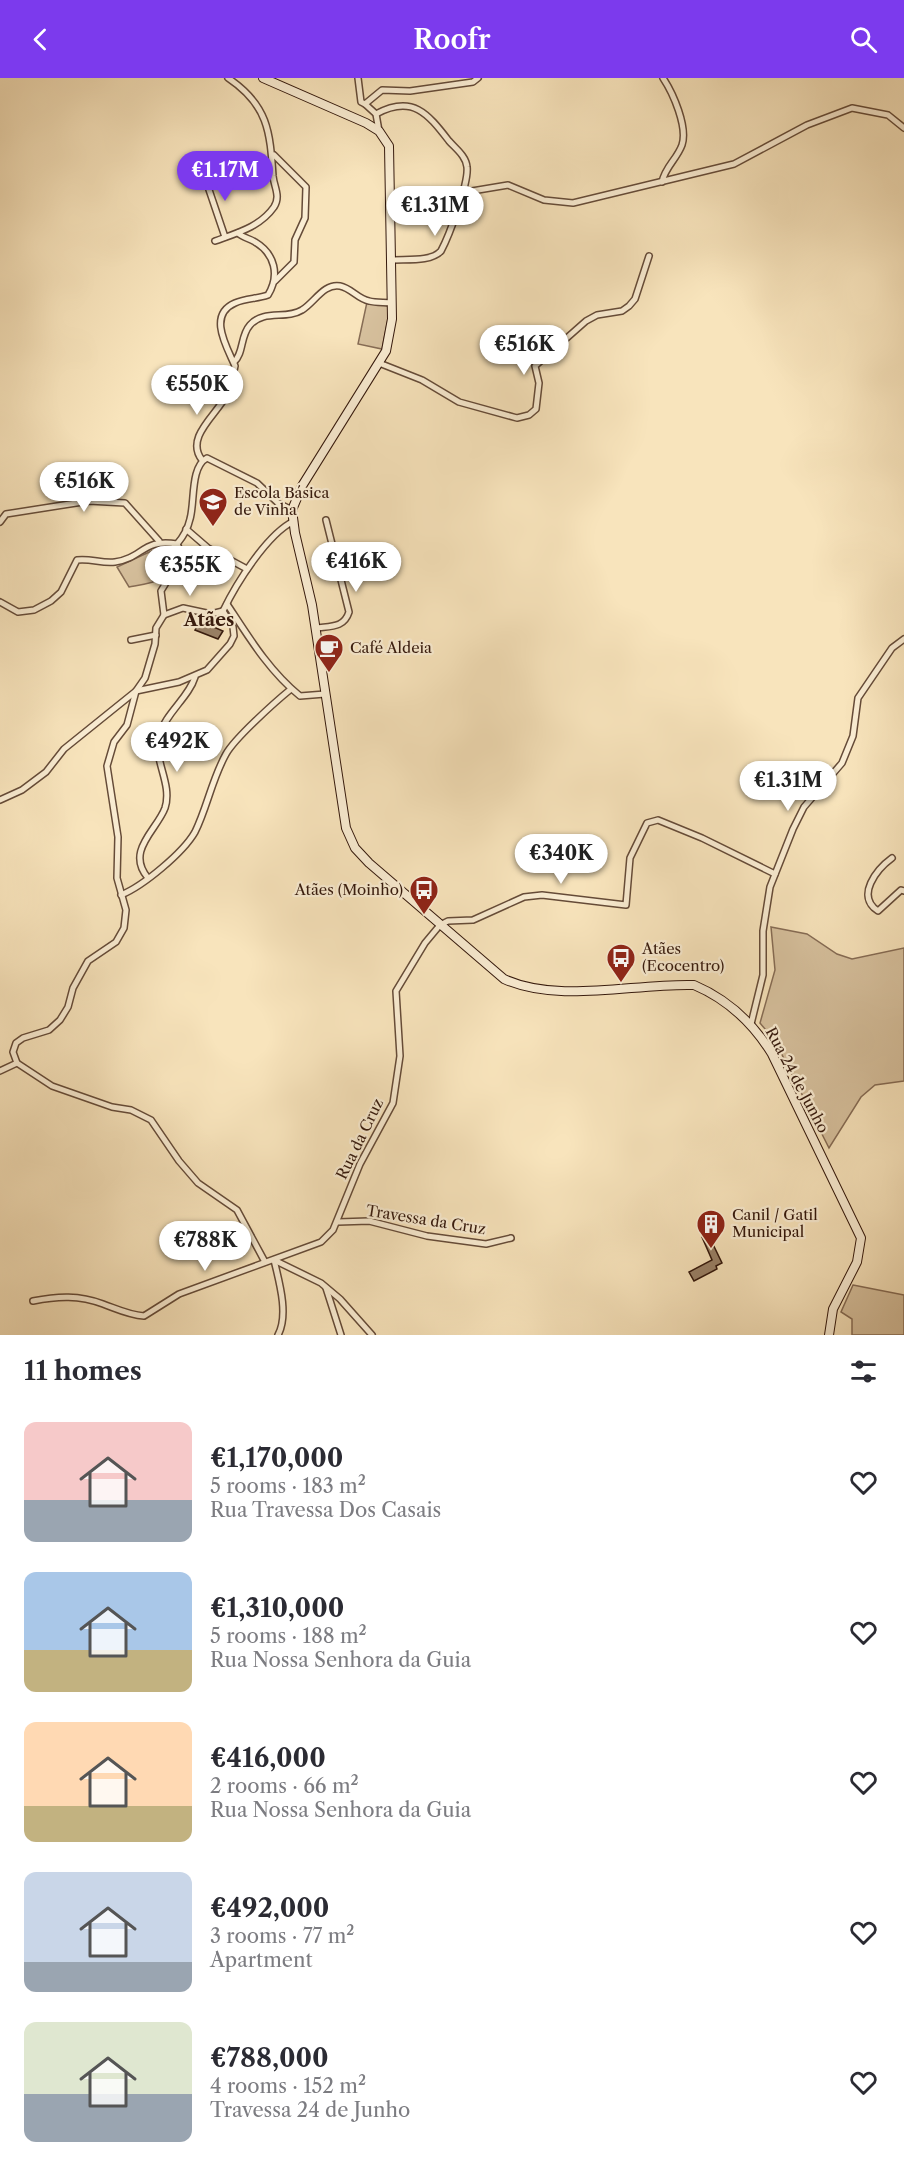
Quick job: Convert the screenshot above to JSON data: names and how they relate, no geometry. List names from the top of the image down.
{
  "streets": {
    "main road": ["Rua 24 de Junho"],
    "street": ["Rua da Cruz", "Travessa da Cruz"]
  },
  "crossings": [
    ["Rua 24 de Junho", "Rua da Cruz"],
    ["Rua da Cruz", "Travessa da Cruz"]
  ],
  "districts": ["Atães"],
  "places": {
    "school or university": ["Escola Básica de Vinha"],
    "cafe": ["Café Aldeia"],
    "bus stop": ["Atães (Moinho)", "Atães (Ecocentro)"],
    "building": ["Canil / Gatil Municipal"]
  },
  "page": {
    "header": "Roofr",
    "price": [
      "€1.17M",
      "€1.31M",
      "€516K",
      "€550K",
      "€516K",
      "€416K",
      "€355K",
      "€492K",
      "€1.31M",
      "€340K",
      "€788K"
    ],
    "heading": "11 homes",
    "list": [
      {
        "name": "€1,170,000",
        "note": "5 rooms · 183 m² · Rua Travessa Dos Casais"
      },
      {
        "name": "€1,310,000",
        "note": "5 rooms · 188 m² · Rua Nossa Senhora da Guia"
      },
      {
        "name": "€416,000",
        "note": "2 rooms · 66 m² · Rua Nossa Senhora da Guia"
      },
      {
        "name": "€492,000",
        "note": "3 rooms · 77 m² · Apartment"
      },
      {
        "name": "€788,000",
        "note": "4 rooms · 152 m² · Travessa 24 de Junho"
      }
    ]
  }
}
